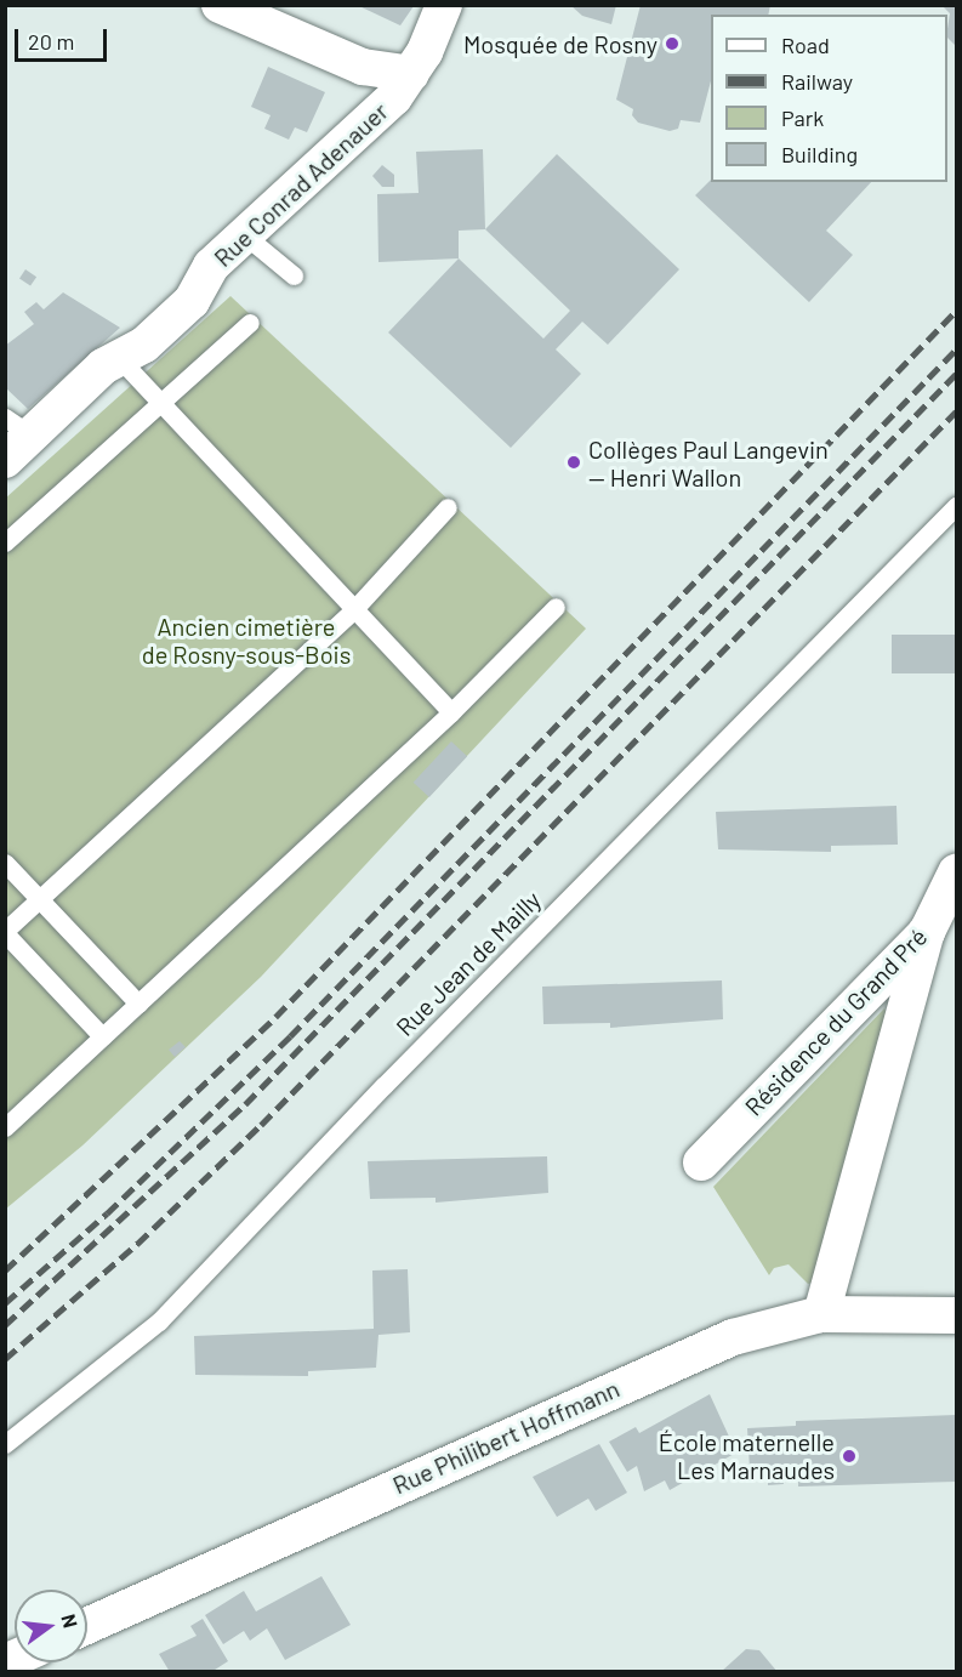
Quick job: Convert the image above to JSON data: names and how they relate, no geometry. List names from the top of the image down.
{
  "streets": {
    "street": ["Rue Conrad Adenauer", "Résidence du Grand Pré", "Rue Philibert Hoffmann"],
    "lane": ["Rue Jean de Mailly"]
  },
  "parks": ["Ancien cimetière de Rosny-sous-Bois"],
  "places": ["Mosquée de Rosny", "Collèges Paul Langevin — Henri Wallon", "École maternelle Les Marnaudes"],
  "legend": [
    "Road",
    "Railway",
    "Park",
    "Building"
  ],
  "scale_bar": "20 m",
  "north": "right"
}
